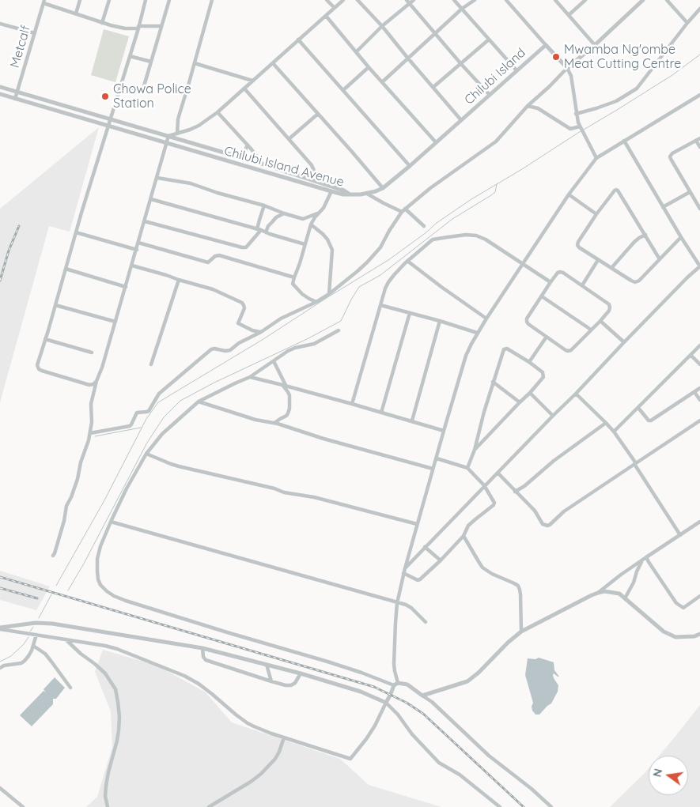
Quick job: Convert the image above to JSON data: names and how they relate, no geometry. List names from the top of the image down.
{
  "streets": {
    "street": ["Metcalf", "Chilubi Island", "Chilubi Island Avenue"]
  },
  "crossings": [
    ["Metcalf", "Chilubi Island Avenue"],
    ["Chilubi Island", "Chilubi Island Avenue"]
  ],
  "places": ["Mwamba Ng'ombe Meat Cutting Centre", "Chowa Police Station"],
  "north": "left"
}
